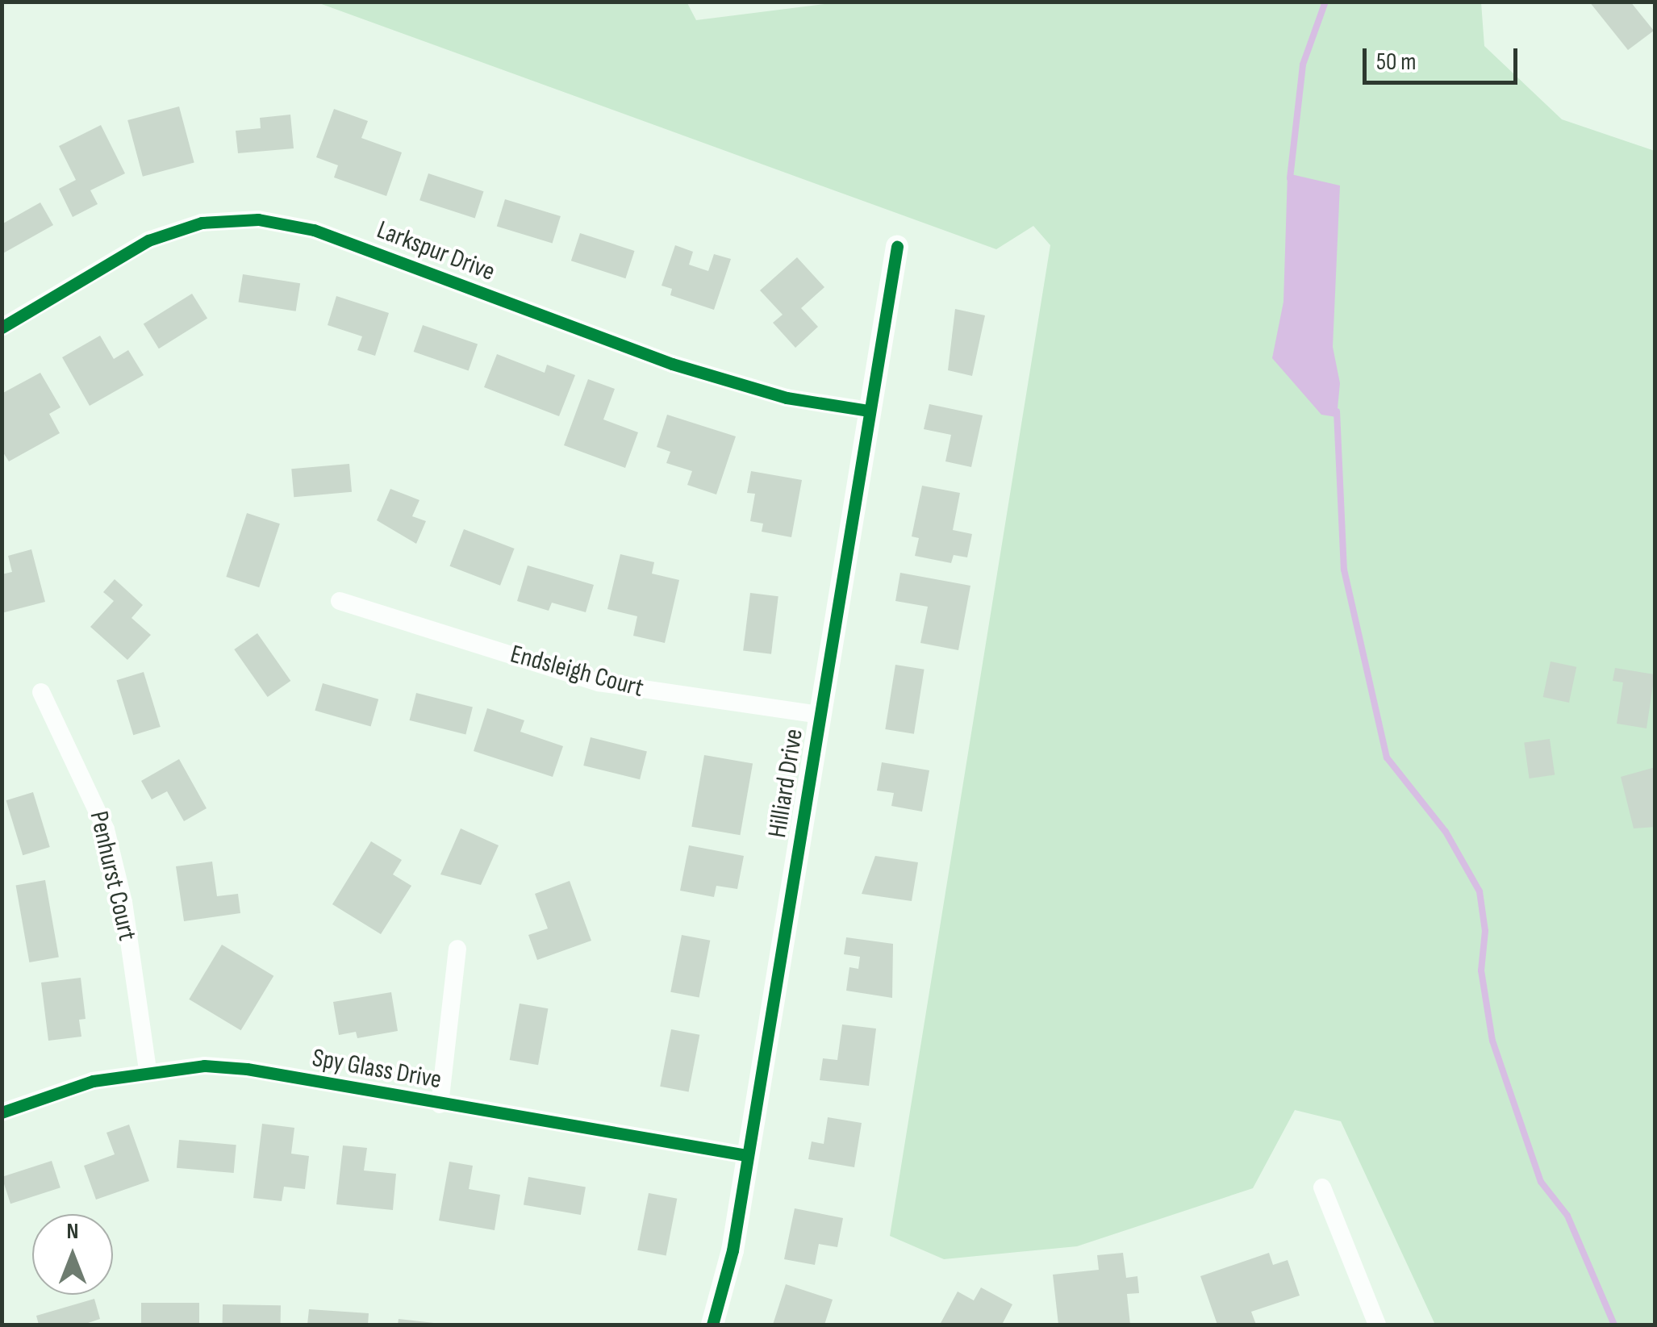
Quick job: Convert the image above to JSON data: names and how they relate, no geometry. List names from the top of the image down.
{
  "streets": {
    "street": [
      "Larkspur Drive",
      "Endsleigh Court",
      "Hilliard Drive",
      "Penhurst Court",
      "Spy Glass Drive"
    ]
  },
  "crossings": [
    ["Larkspur Drive", "Hilliard Drive"],
    ["Endsleigh Court", "Hilliard Drive"],
    ["Hilliard Drive", "Spy Glass Drive"],
    ["Penhurst Court", "Spy Glass Drive"]
  ],
  "scale_bar": "50 m",
  "north": "top"
}
